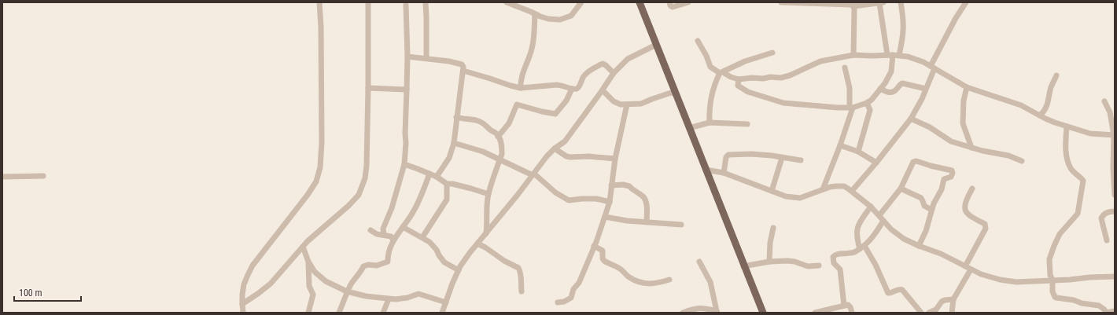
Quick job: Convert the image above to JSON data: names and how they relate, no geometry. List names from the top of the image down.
{
  "scale_bar": "100 m"
}
